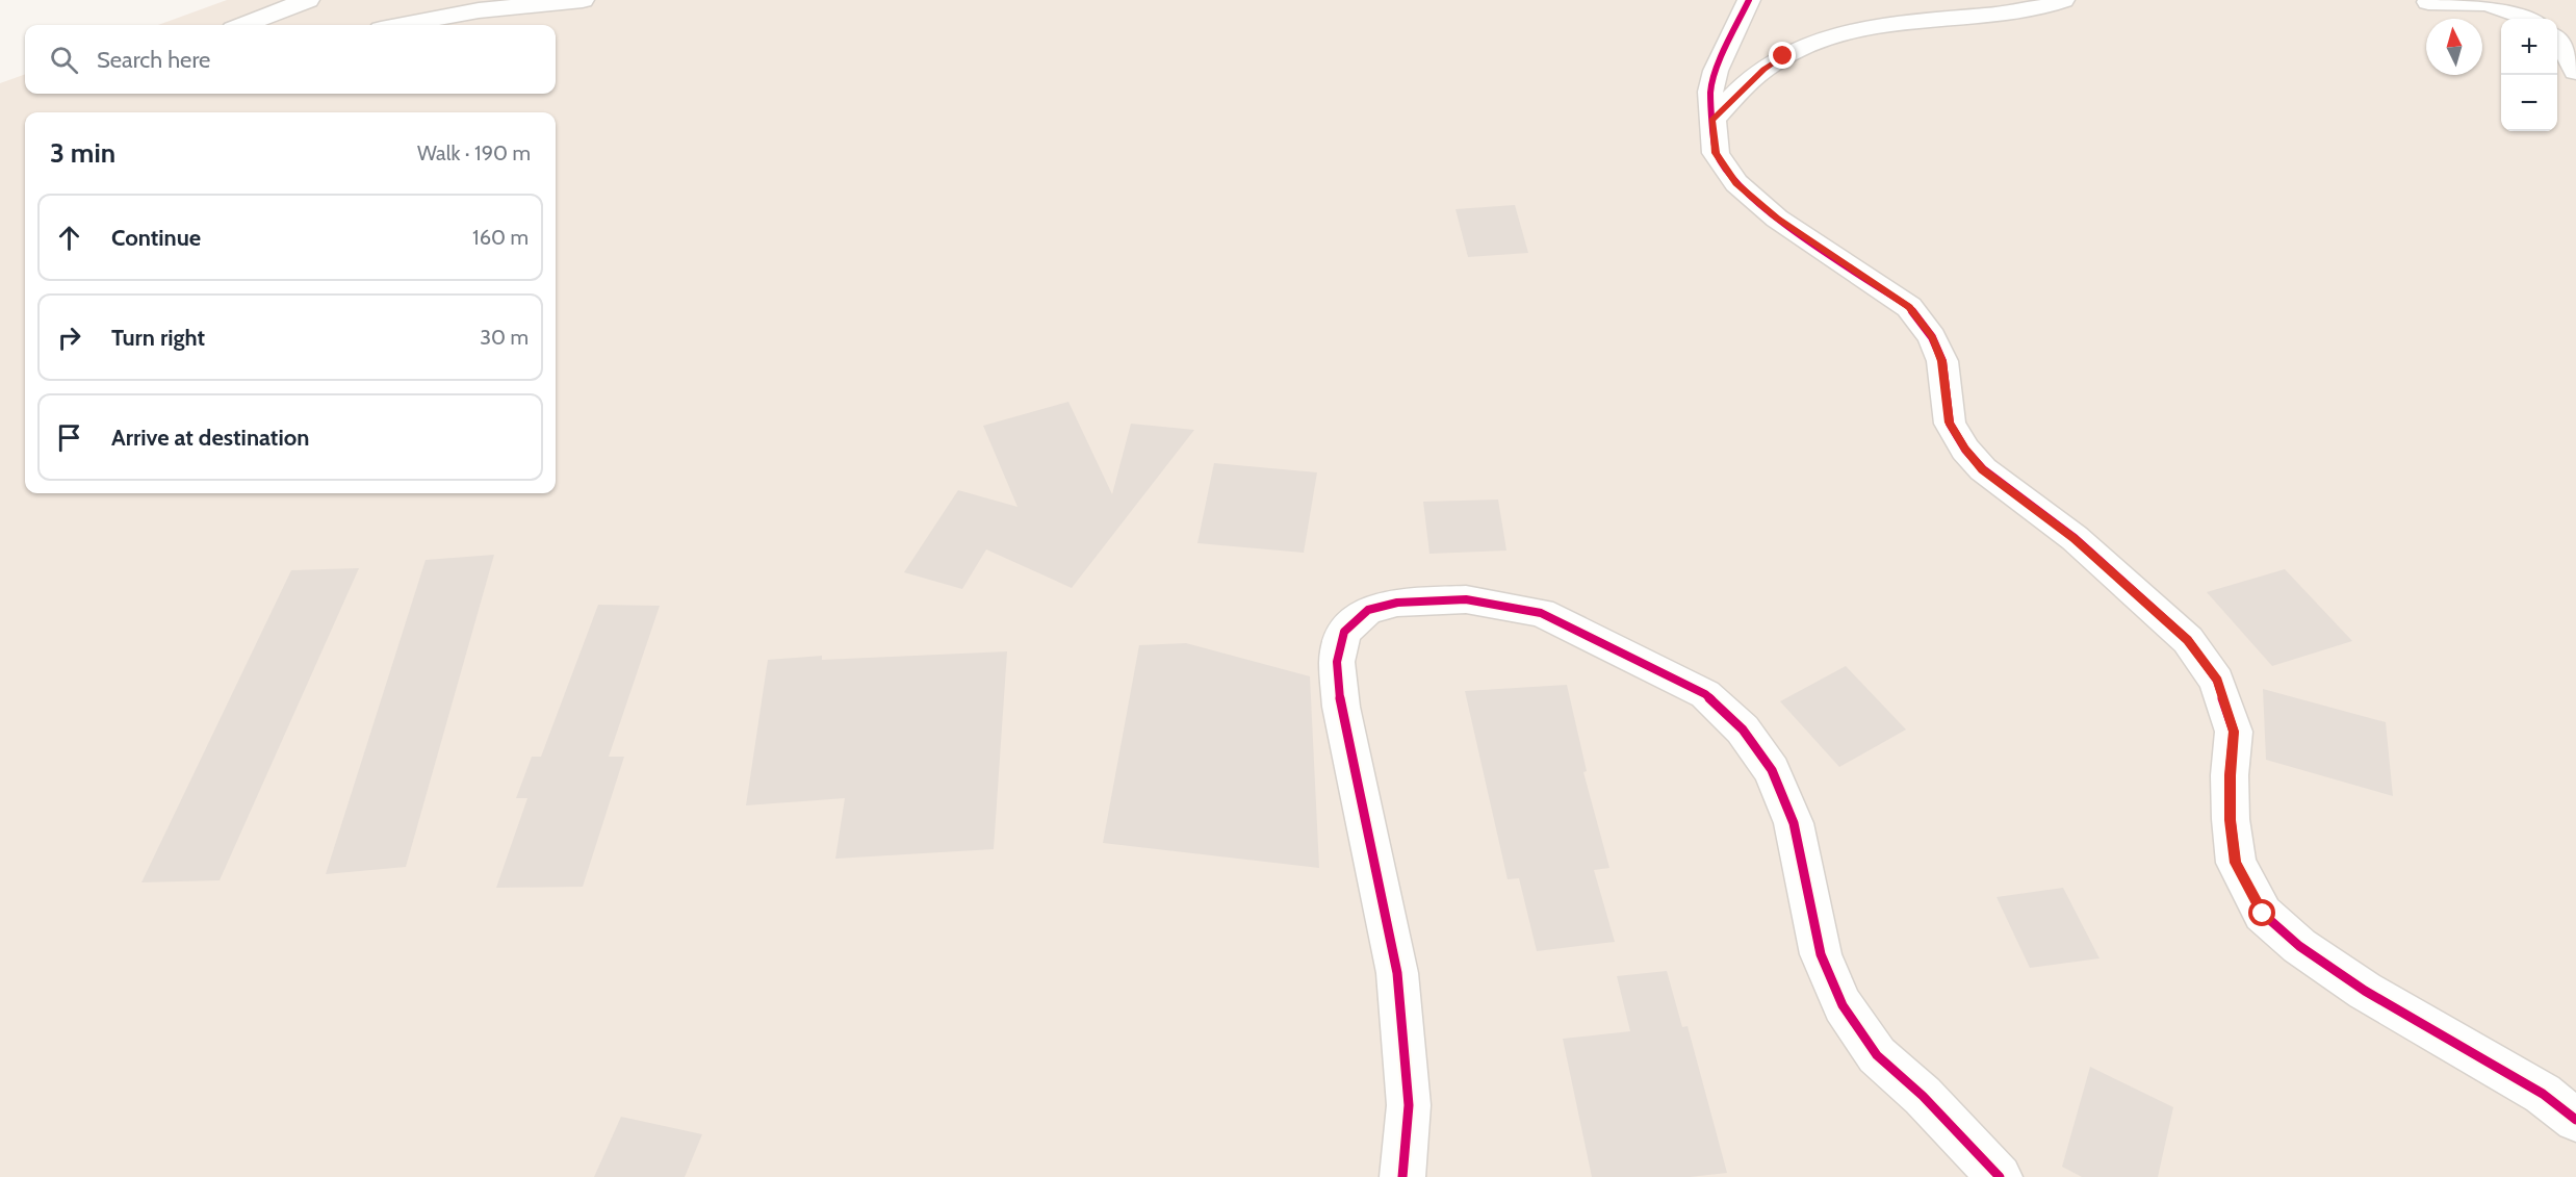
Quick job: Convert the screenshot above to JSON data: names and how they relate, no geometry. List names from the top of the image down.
{
  "north": "top",
  "page": {
    "map_buttons": ["+", "−"],
    "search": "Search here",
    "heading": ["3 min", "Walk · 190 m"],
    "list": [
      ["Continue", "160 m"],
      ["Turn right", "30 m"],
      "Arrive at destination"
    ]
  }
}
